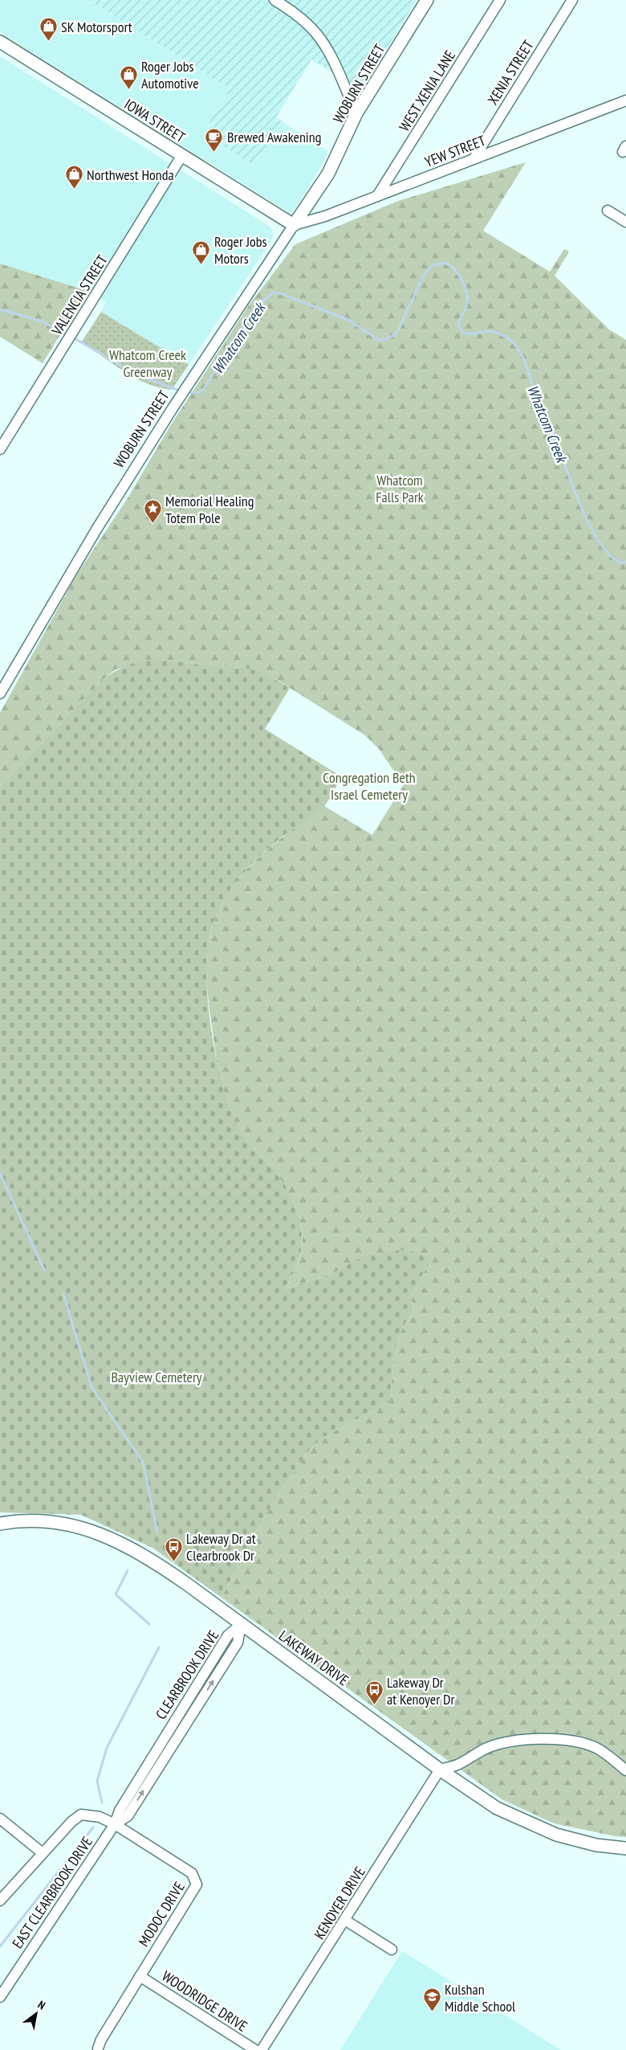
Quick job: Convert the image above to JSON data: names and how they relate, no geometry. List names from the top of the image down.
{
  "streets": {
    "main road": ["WOBURN STREET", "IOWA STREET", "LAKEWAY DRIVE"],
    "street": [
      "XENIA STREET",
      "WEST XENIA LANE",
      "YEW STREET",
      "VALENCIA STREET",
      "CLEARBROOK DRIVE",
      "EAST CLEARBROOK DRIVE",
      "KENOYER DRIVE",
      "MODOC DRIVE",
      "WOODRIDGE DRIVE"
    ]
  },
  "crossings": [
    ["XENIA STREET", "YEW STREET"],
    ["WOBURN STREET", "IOWA STREET"],
    ["WOBURN STREET", "YEW STREET"],
    ["WEST XENIA LANE", "YEW STREET"],
    ["IOWA STREET", "YEW STREET"],
    ["IOWA STREET", "VALENCIA STREET"],
    ["LAKEWAY DRIVE", "CLEARBROOK DRIVE"],
    ["LAKEWAY DRIVE", "KENOYER DRIVE"],
    ["CLEARBROOK DRIVE", "EAST CLEARBROOK DRIVE"],
    ["CLEARBROOK DRIVE", "MODOC DRIVE"],
    ["EAST CLEARBROOK DRIVE", "MODOC DRIVE"],
    ["MODOC DRIVE", "WOODRIDGE DRIVE"]
  ],
  "water": ["Whatcom Creek"],
  "parks": [
    "Whatcom Creek Greenway",
    "Whatcom Falls Park",
    "Congregation Beth Israel Cemetery",
    "Bayview Cemetery"
  ],
  "places": {
    "shop": [
      "SK Motorsport",
      "Roger Jobs Automotive",
      "Northwest Honda",
      "Roger Jobs Motors"
    ],
    "cafe": ["Brewed Awakening"],
    "place": ["Memorial Healing Totem Pole"],
    "bus stop": ["Lakeway Dr at Clearbrook Dr", "Lakeway Dr at Kenoyer Dr"],
    "school or university": ["Kulshan Middle School"]
  },
  "north": "top right"
}
